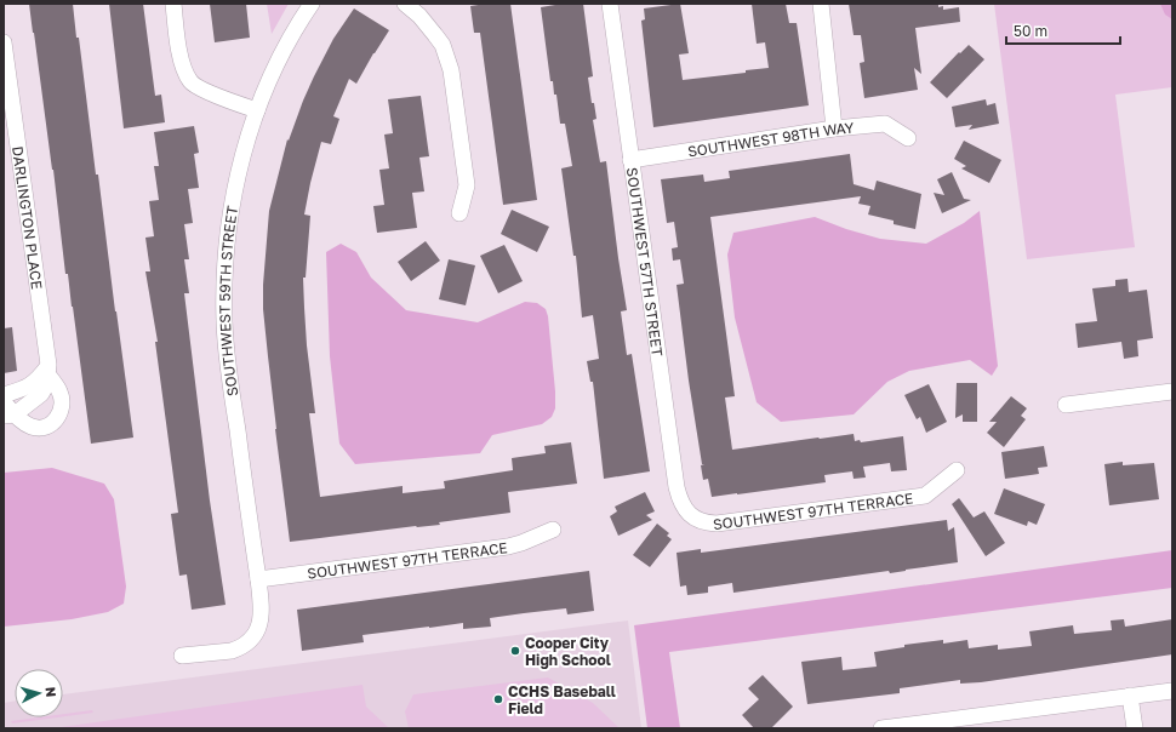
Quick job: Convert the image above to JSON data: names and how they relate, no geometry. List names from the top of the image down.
{
  "streets": {
    "street": [
      "SOUTHWEST 98TH WAY",
      "DARLINGTON PLACE",
      "SOUTHWEST 57TH STREET",
      "SOUTHWEST 59TH STREET",
      "SOUTHWEST 97TH TERRACE"
    ]
  },
  "crossings": [
    ["SOUTHWEST 98TH WAY", "SOUTHWEST 57TH STREET"],
    ["SOUTHWEST 57TH STREET", "SOUTHWEST 97TH TERRACE"],
    ["SOUTHWEST 59TH STREET", "SOUTHWEST 97TH TERRACE"]
  ],
  "places": ["Cooper City High School", "CCHS Baseball Field"],
  "scale_bar": "50 m",
  "north": "right"
}
